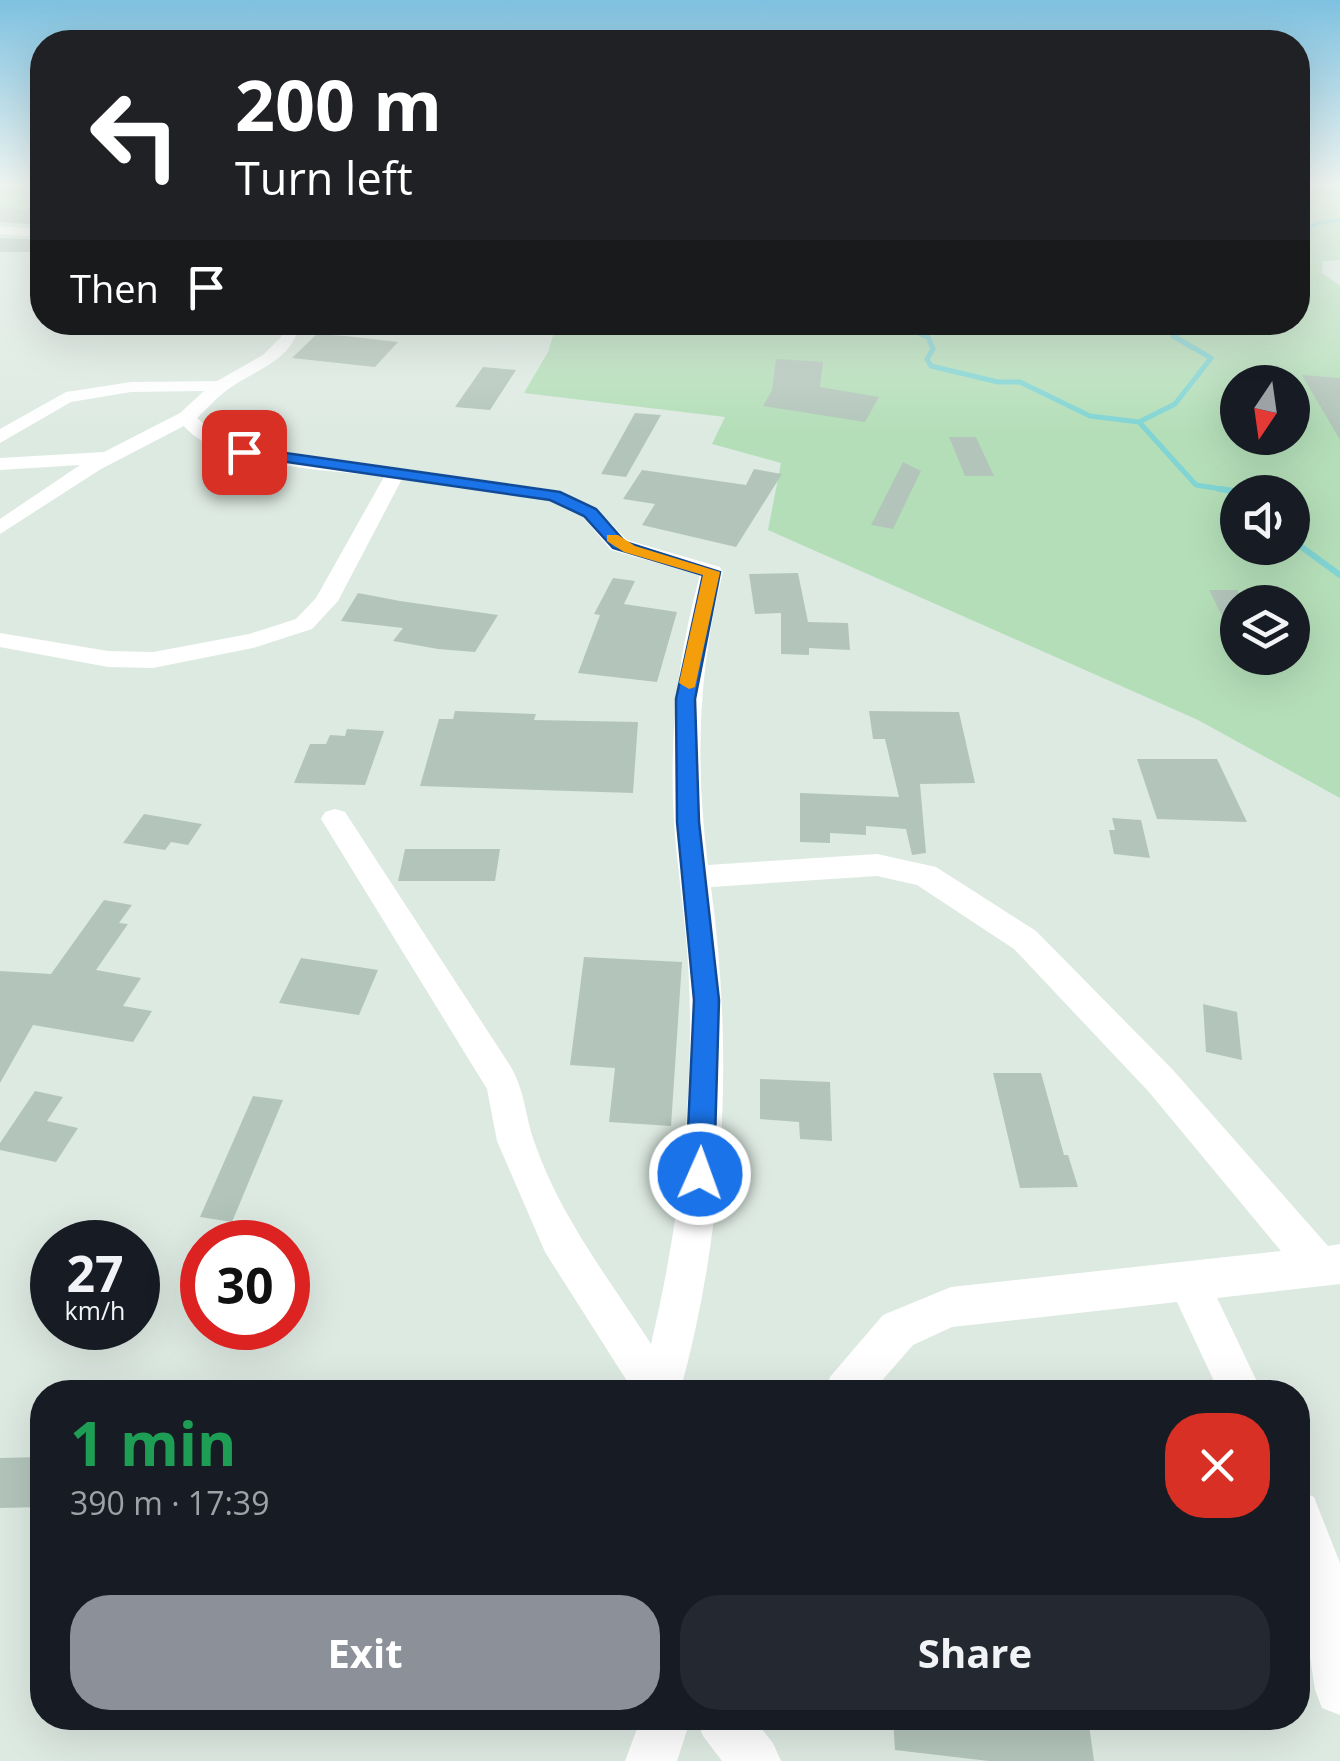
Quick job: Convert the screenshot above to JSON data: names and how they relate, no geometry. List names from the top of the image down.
{
  "north": "bottom",
  "page": {
    "turn": ["200 m", "Turn left"],
    "then": "Then",
    "speed": "27 km/h",
    "limit": "30",
    "heading": ["1 min", "390 m · 17:39"],
    "buttons": ["Exit", "Share"]
  }
}
